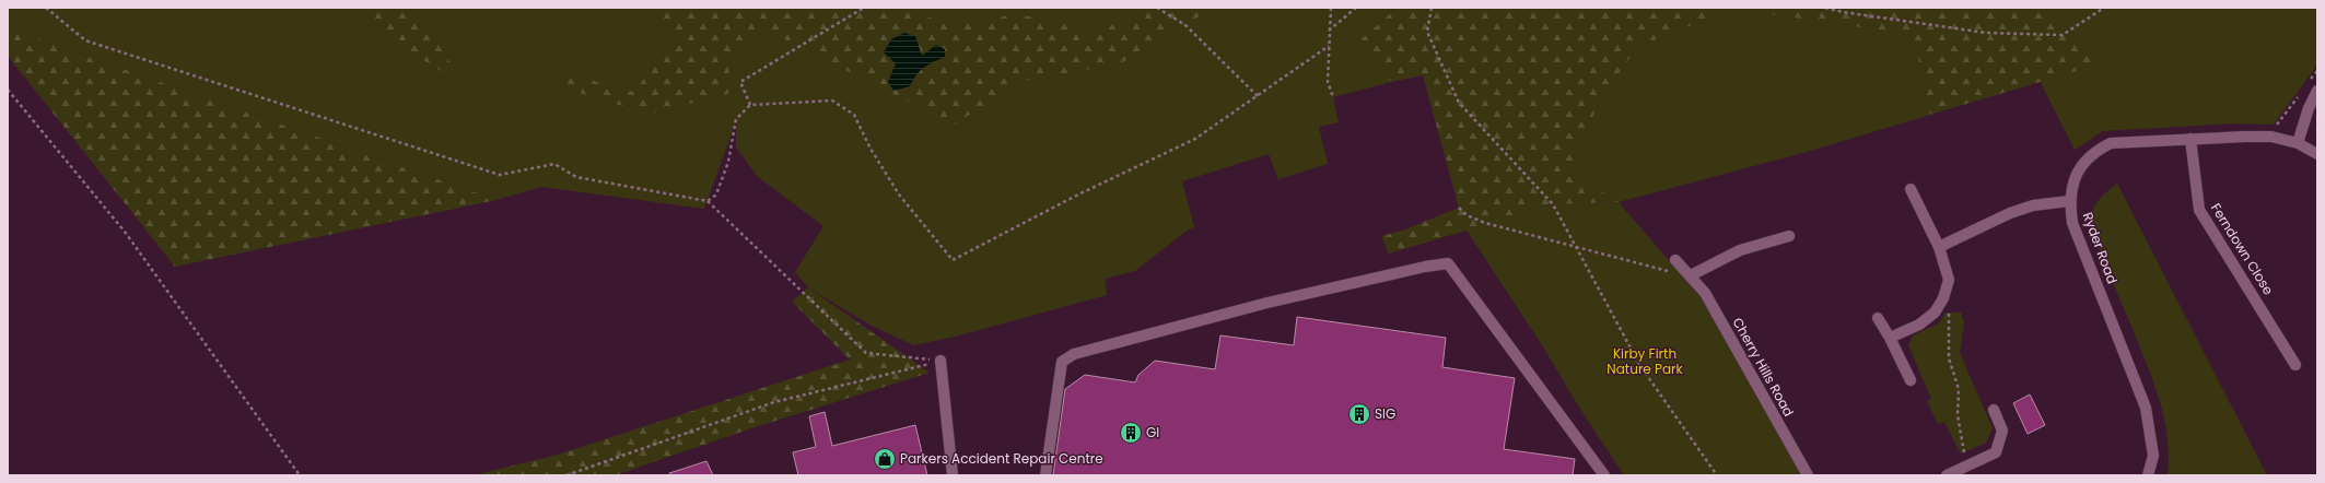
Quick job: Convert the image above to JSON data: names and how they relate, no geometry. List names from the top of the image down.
{
  "streets": {
    "street": ["Ryder Road", "Ferndown Close", "Cherry Hills Road"]
  },
  "crossings": [
    ["Ryder Road", "Ferndown Close"]
  ],
  "parks": ["Kirby Firth Nature Park"],
  "places": {
    "building": ["SIG", "GI"],
    "shop": ["Parkers Accident Repair Centre"]
  }
}
